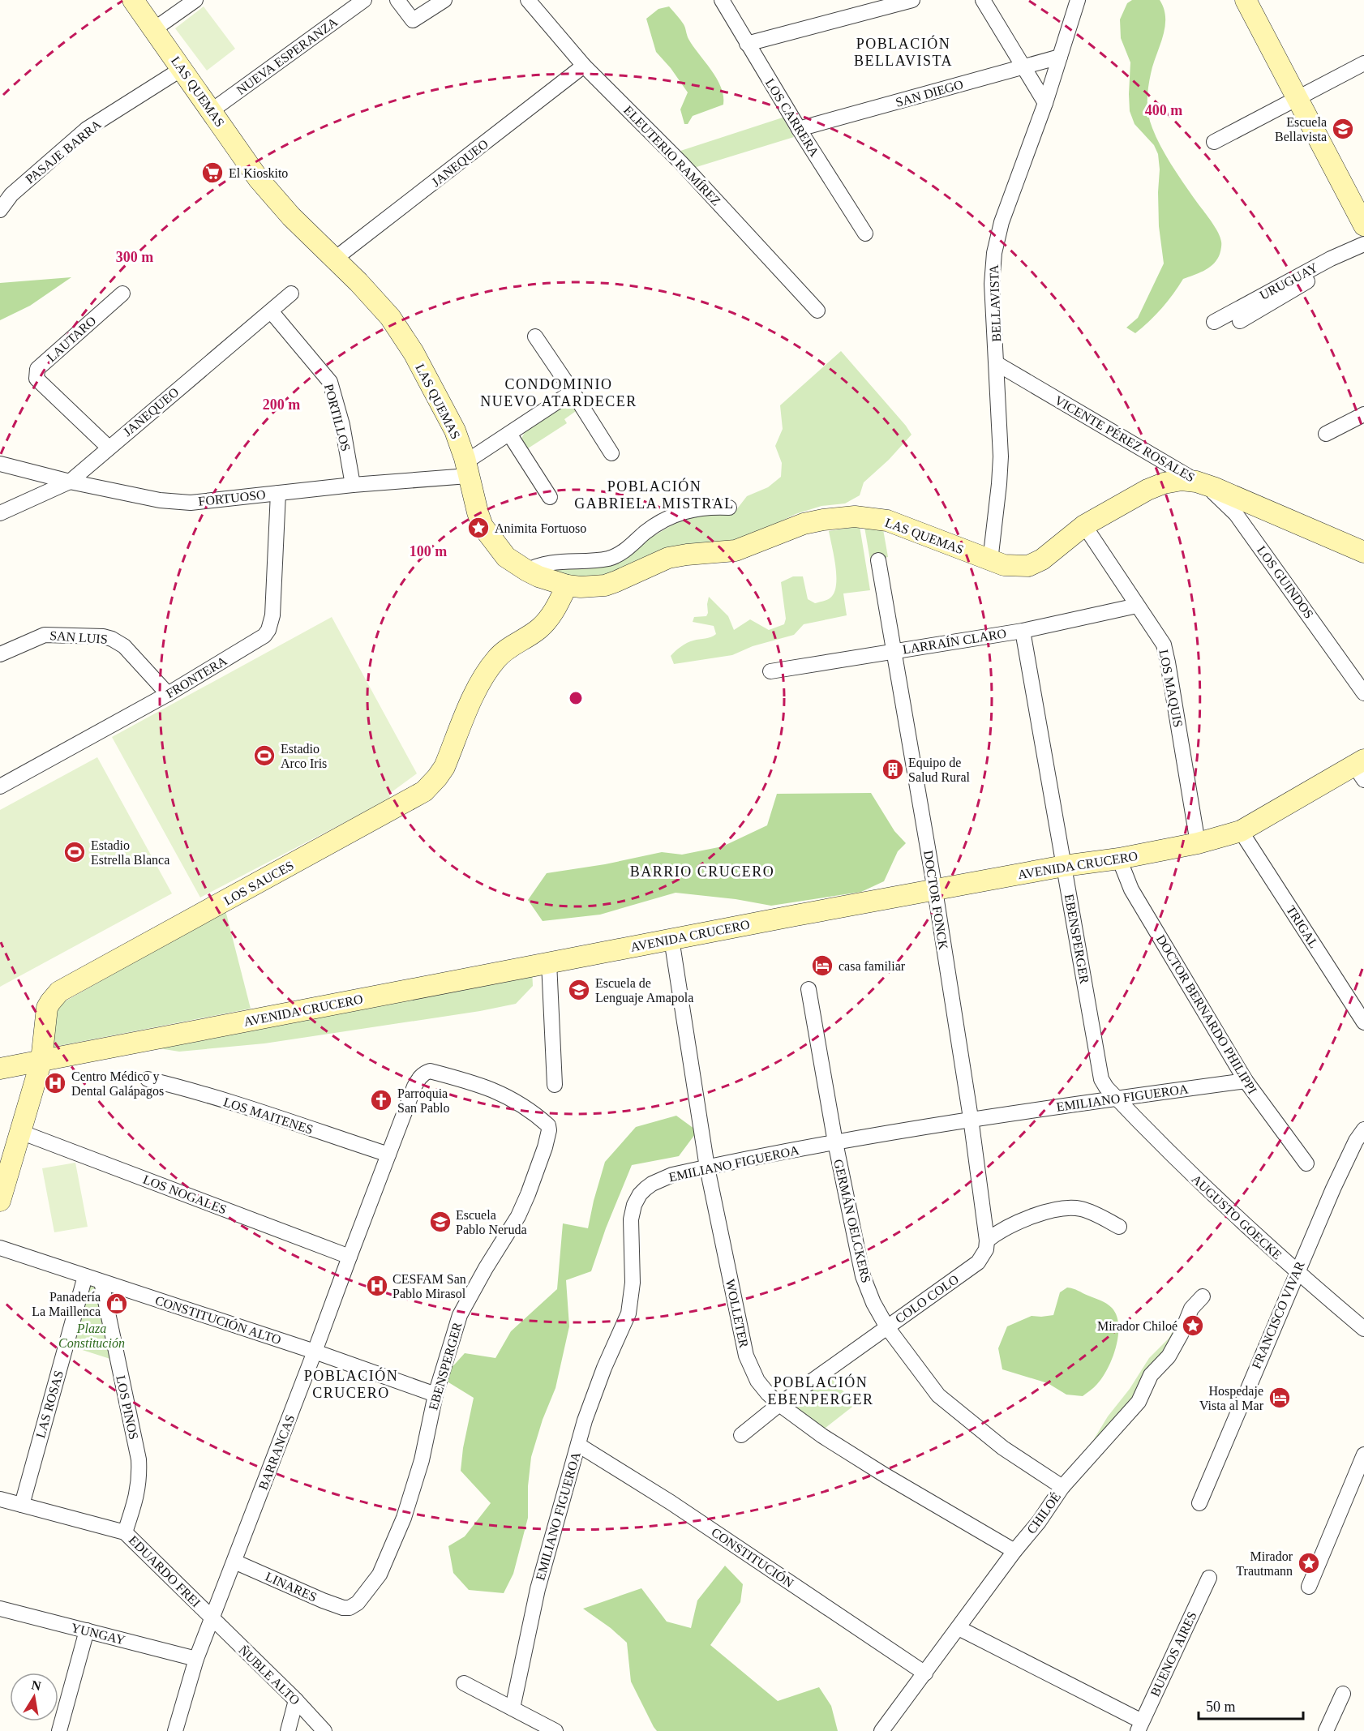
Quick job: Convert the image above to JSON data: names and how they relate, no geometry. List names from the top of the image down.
{
  "streets": {
    "main road": [
      "LAS QUEMAS",
      "VICENTE PÉREZ ROSALES",
      "AVENIDA CRUCERO",
      "LOS SAUCES"
    ],
    "street": [
      "NUEVA ESPERANZA",
      "SAN DIEGO",
      "LOS CARRERA",
      "PASAJE BARRA",
      "ELEUTERIO RAMÍREZ",
      "JANEQUEO",
      "URUGUAY",
      "BELLAVISTA",
      "LAUTARO",
      "PORTILLOS",
      "FORTUOSO",
      "LOS GUINDOS",
      "SAN LUIS",
      "LARRAÍN CLARO",
      "FRONTERA",
      "LOS MAQUIS",
      "DOCTOR FONCK",
      "TRIGAL",
      "EBENSPERGER",
      "DOCTOR BERNARDO PHILIPPI",
      "EMILIANO FIGUEROA",
      "LOS MAITENES",
      "LOS NOGALES",
      "AUGUSTO GOECKE",
      "GERMÁN OELCKERS",
      "COLO COLO",
      "WOLLETER",
      "FRANCISCO VIVAR",
      "CONSTITUCIÓN ALTO",
      "LAS ROSAS",
      "LOS PINOS",
      "BARRANCAS",
      "CHILOÉ",
      "CONSTITUCIÓN",
      "EDUARDO FREI",
      "LINARES",
      "YUNGAY",
      "BUENOS AIRES",
      "ÑUBLE ALTO"
    ]
  },
  "crossings": [
    ["NUEVA ESPERANZA", "LAS QUEMAS"],
    ["LAS QUEMAS", "PASAJE BARRA"],
    ["LAS QUEMAS", "JANEQUEO"],
    ["LAS QUEMAS", "BELLAVISTA"],
    ["LAS QUEMAS", "VICENTE PÉREZ ROSALES"],
    ["LAS QUEMAS", "FORTUOSO"],
    ["LAS QUEMAS", "LOS GUINDOS"],
    ["LAS QUEMAS", "LOS MAQUIS"],
    ["LAS QUEMAS", "LOS SAUCES"],
    ["SAN DIEGO", "LOS CARRERA"],
    ["SAN DIEGO", "BELLAVISTA"],
    ["ELEUTERIO RAMÍREZ", "JANEQUEO"],
    ["JANEQUEO", "LAUTARO"],
    ["JANEQUEO", "PORTILLOS"],
    ["JANEQUEO", "FORTUOSO"],
    ["BELLAVISTA", "VICENTE PÉREZ ROSALES"],
    ["PORTILLOS", "FORTUOSO"],
    ["VICENTE PÉREZ ROSALES", "LOS GUINDOS"],
    ["FORTUOSO", "FRONTERA"],
    ["SAN LUIS", "FRONTERA"],
    ["LARRAÍN CLARO", "LOS MAQUIS"],
    ["LARRAÍN CLARO", "DOCTOR FONCK"],
    ["LARRAÍN CLARO", "EBENSPERGER"],
    ["LOS MAQUIS", "AVENIDA CRUCERO"],
    ["AVENIDA CRUCERO", "LOS SAUCES"],
    ["AVENIDA CRUCERO", "DOCTOR FONCK"],
    ["AVENIDA CRUCERO", "TRIGAL"],
    ["AVENIDA CRUCERO", "EBENSPERGER"],
    ["AVENIDA CRUCERO", "DOCTOR BERNARDO PHILIPPI"],
    ["AVENIDA CRUCERO", "WOLLETER"],
    ["LOS SAUCES", "LOS NOGALES"],
    ["DOCTOR FONCK", "EMILIANO FIGUEROA"],
    ["DOCTOR FONCK", "COLO COLO"],
    ["EBENSPERGER", "EMILIANO FIGUEROA"],
    ["EBENSPERGER", "AUGUSTO GOECKE"],
    ["EBENSPERGER", "CONSTITUCIÓN ALTO"],
    ["EBENSPERGER", "BARRANCAS"],
    ["EBENSPERGER", "LINARES"],
    ["DOCTOR BERNARDO PHILIPPI", "EMILIANO FIGUEROA"],
    ["EMILIANO FIGUEROA", "AUGUSTO GOECKE"],
    ["EMILIANO FIGUEROA", "GERMÁN OELCKERS"],
    ["EMILIANO FIGUEROA", "WOLLETER"],
    ["EMILIANO FIGUEROA", "CONSTITUCIÓN"],
    ["LOS MAITENES", "BARRANCAS"],
    ["LOS NOGALES", "BARRANCAS"],
    ["AUGUSTO GOECKE", "FRANCISCO VIVAR"],
    ["GERMÁN OELCKERS", "COLO COLO"],
    ["GERMÁN OELCKERS", "CHILOÉ"],
    ["COLO COLO", "WOLLETER"],
    ["WOLLETER", "CHILOÉ"],
    ["CONSTITUCIÓN ALTO", "LAS ROSAS"],
    ["CONSTITUCIÓN ALTO", "LOS PINOS"],
    ["CONSTITUCIÓN ALTO", "BARRANCAS"],
    ["LAS ROSAS", "EDUARDO FREI"],
    ["LOS PINOS", "EDUARDO FREI"],
    ["BARRANCAS", "EDUARDO FREI"],
    ["BARRANCAS", "LINARES"],
    ["BARRANCAS", "YUNGAY"],
    ["BARRANCAS", "ÑUBLE ALTO"],
    ["CHILOÉ", "CONSTITUCIÓN"],
    ["EDUARDO FREI", "ÑUBLE ALTO"]
  ],
  "districts": [
    "POBLACIÓN BELLAVISTA",
    "CONDOMINIO NUEVO ATARDECER",
    "POBLACIÓN GABRIELA MISTRAL",
    "BARRIO CRUCERO",
    "POBLACIÓN CRUCERO",
    "POBLACIÓN EBENPERGER"
  ],
  "parks": ["Plaza Constitución"],
  "places": {
    "school or university": ["Escuela Bellavista", "Escuela de Lenguaje Amapola", "Escuela Pablo Neruda"],
    "supermarket": ["El Kioskito"],
    "place": ["Animita Fortuoso", "Mirador Chiloé", "Mirador Trautmann"],
    "sports": ["Estadio Arco Iris", "Estadio Estrella Blanca"],
    "building": ["Equipo de Salud Rural"],
    "hotel": ["casa familiar", "Hospedaje Vista al Mar"],
    "hospital": ["Centro Médico y Dental Galápagos", "CESFAM San Pablo Mirasol"],
    "church": ["Parroquia San Pablo"],
    "shop": ["Panadería La Maillenca"]
  },
  "scale_bar": "50 m",
  "north": "top",
  "rings": [
    "400 m",
    "300 m",
    "200 m",
    "100 m"
  ]
}
